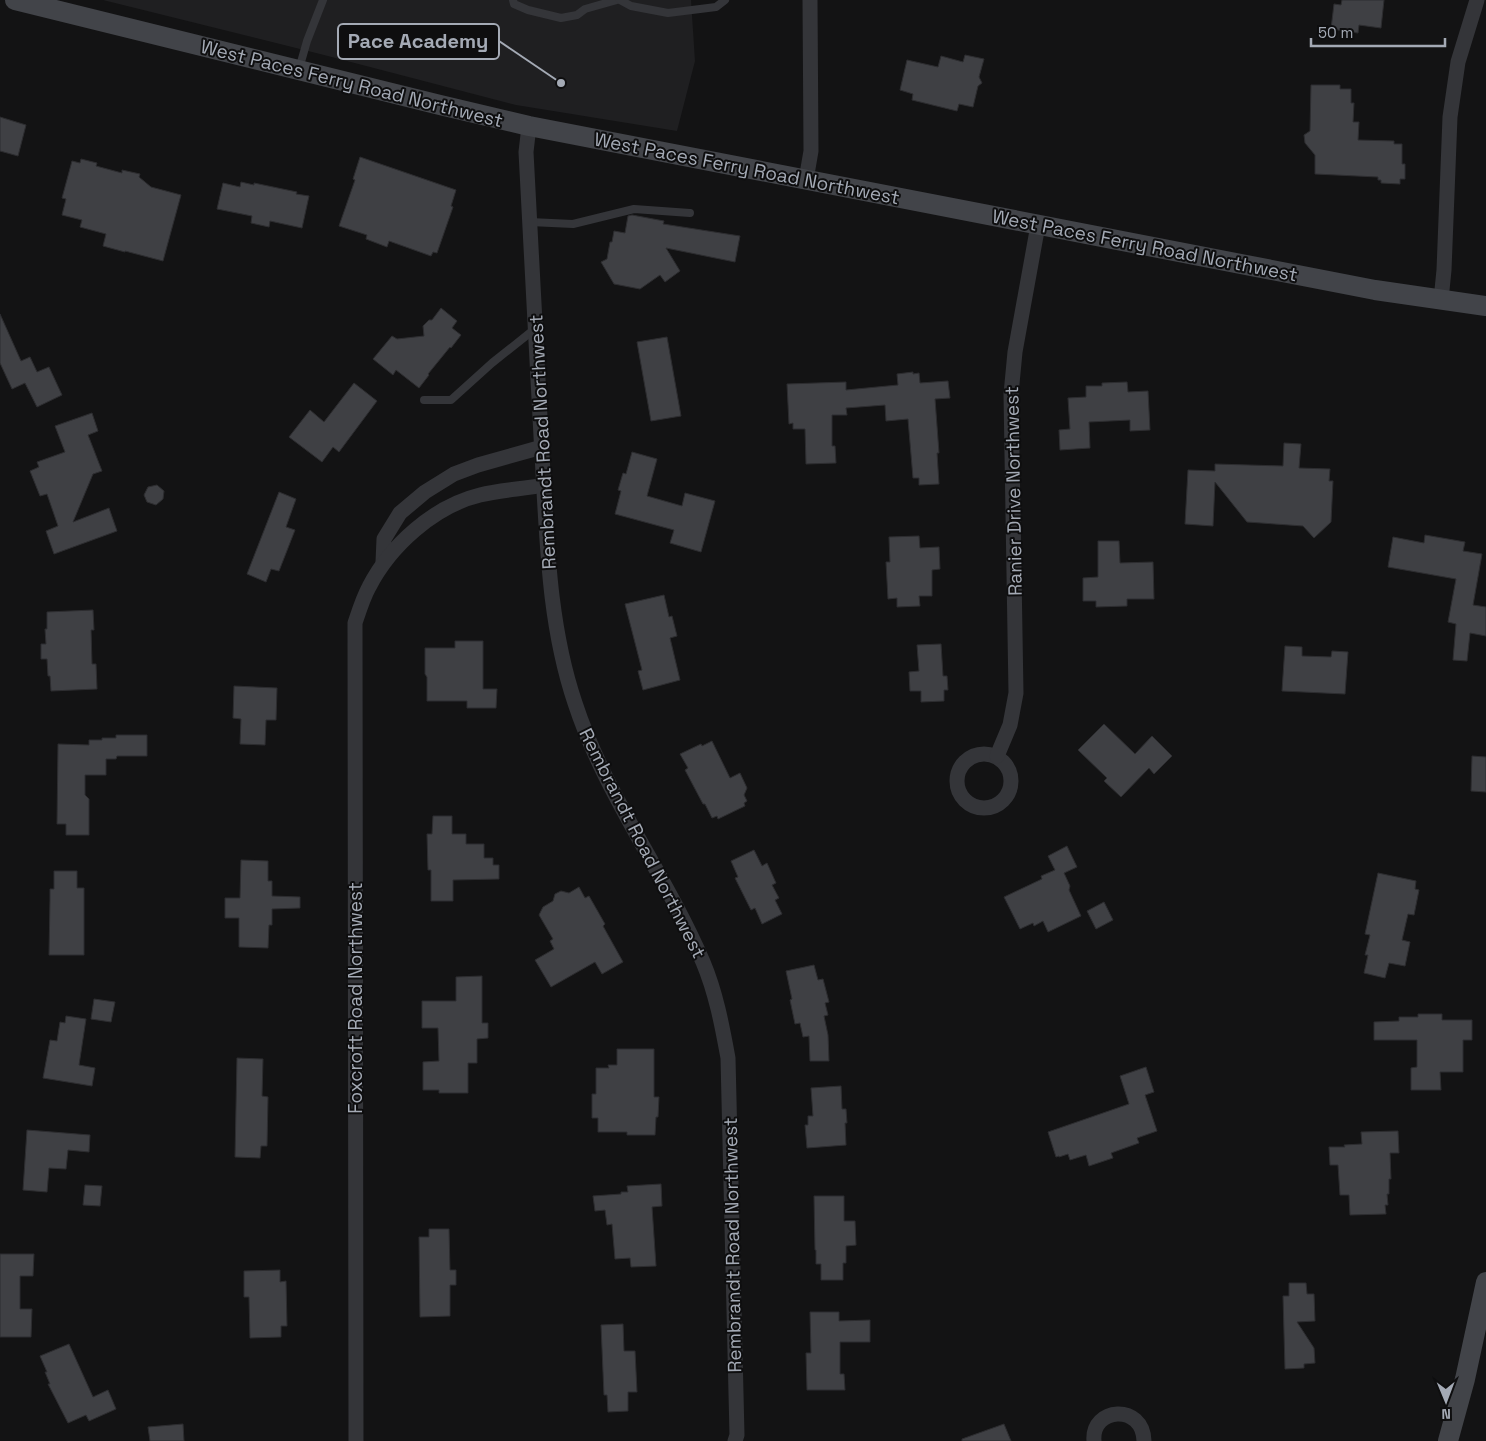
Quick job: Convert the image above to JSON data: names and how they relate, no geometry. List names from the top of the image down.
{
  "streets": {
    "main road": ["West Paces Ferry Road Northwest"],
    "street": ["Rembrandt Road Northwest", "Ranier Drive Northwest", "Foxcroft Road Northwest"]
  },
  "crossings": [
    ["West Paces Ferry Road Northwest", "Rembrandt Road Northwest"],
    ["West Paces Ferry Road Northwest", "Ranier Drive Northwest"],
    ["Rembrandt Road Northwest", "Foxcroft Road Northwest"]
  ],
  "places": ["Pace Academy"],
  "scale_bar": "50 m",
  "north": "bottom"
}
